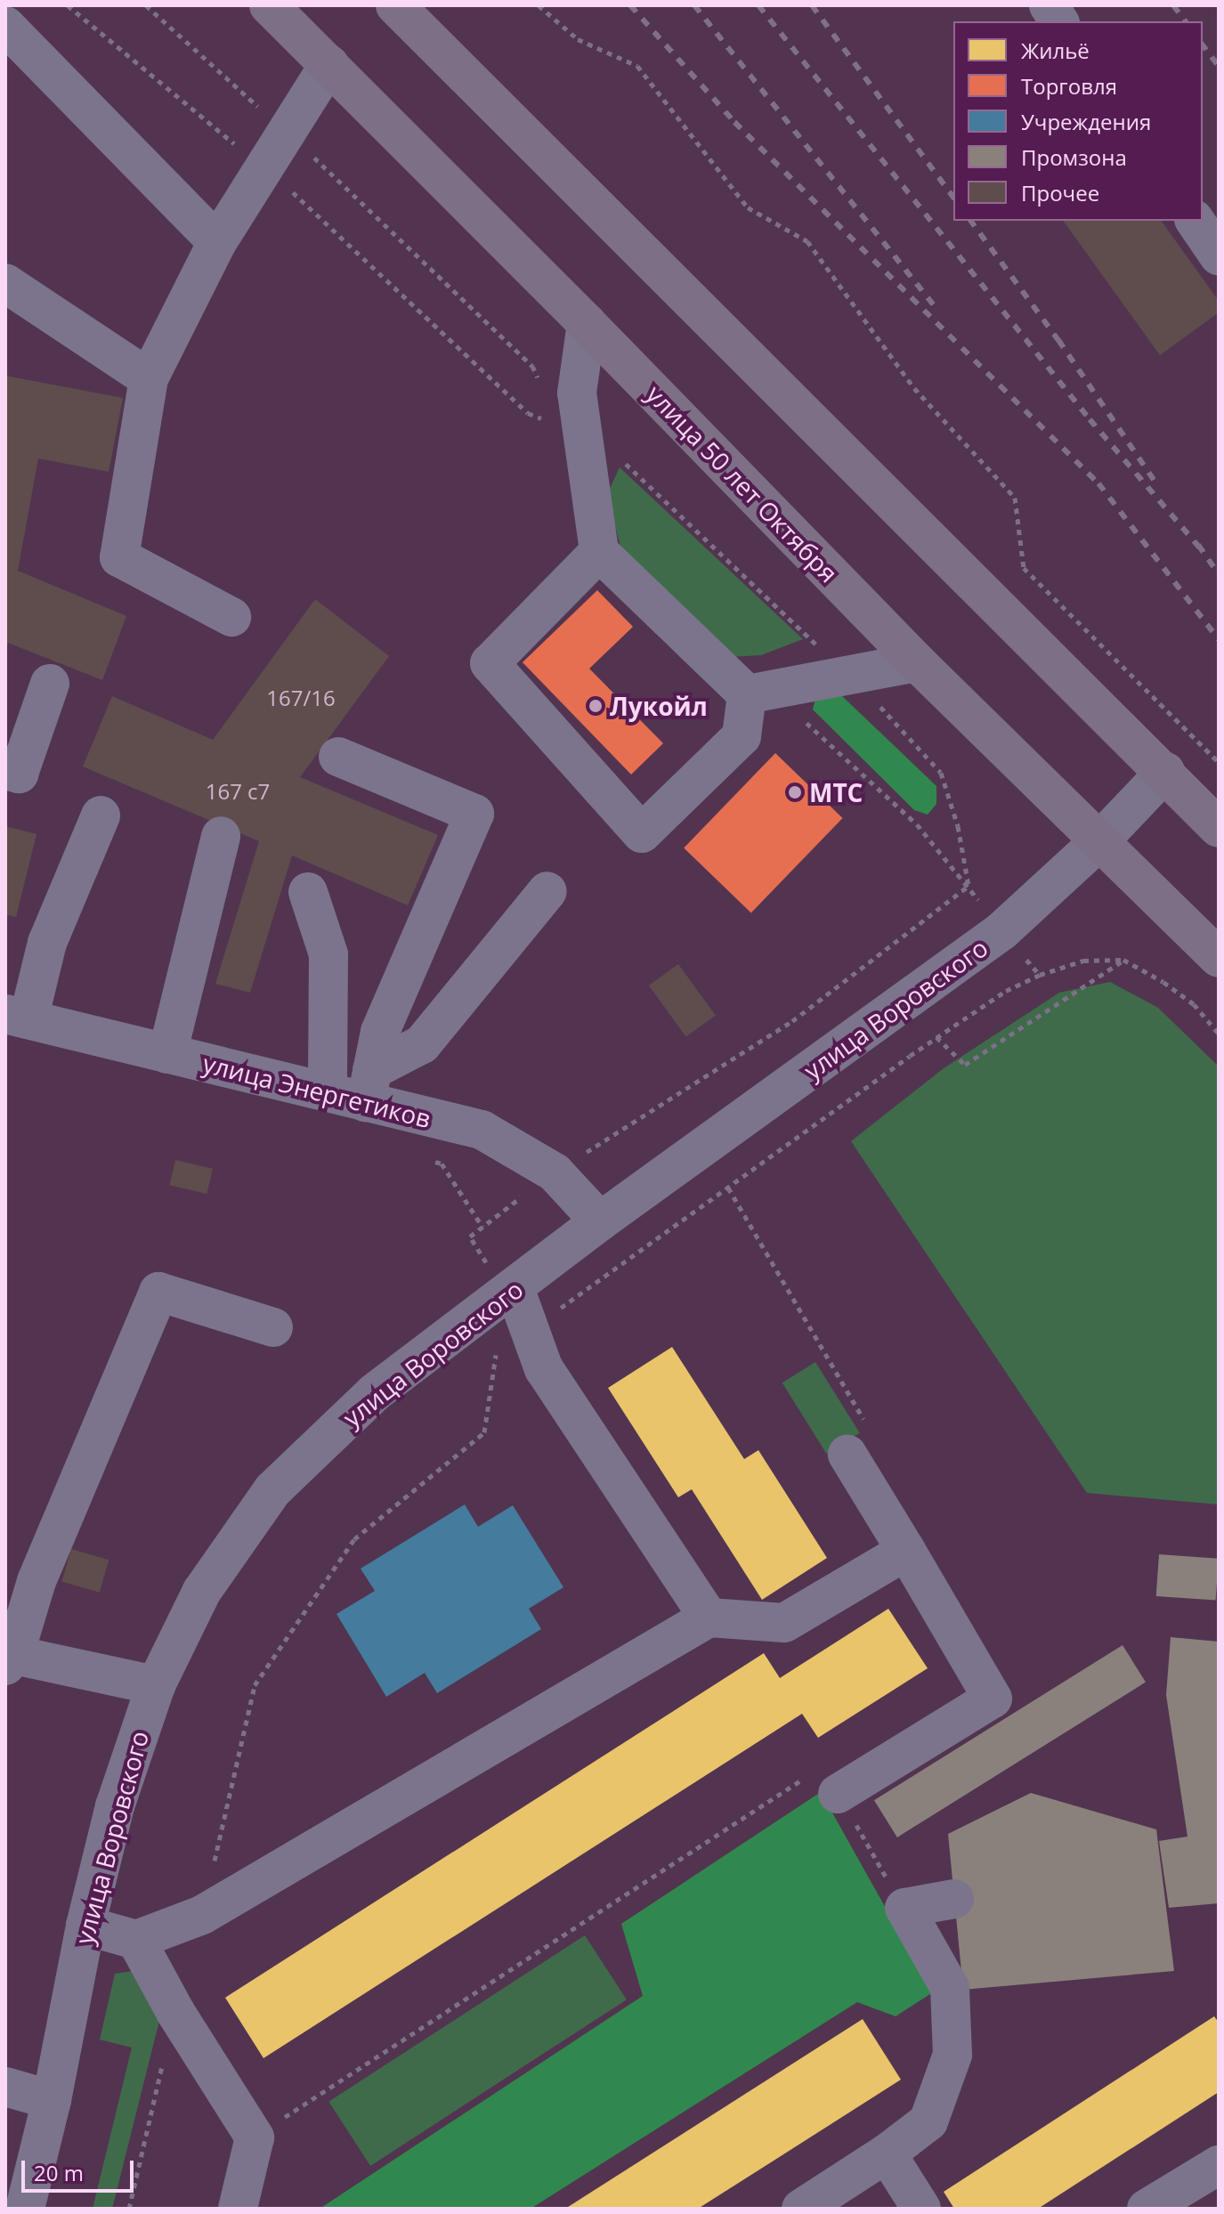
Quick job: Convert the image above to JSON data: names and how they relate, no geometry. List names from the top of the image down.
{
  "streets": {
    "main road": ["улица 50 лет Октября"],
    "street": ["улица Воровского", "улица Энергетиков"]
  },
  "crossings": [
    ["улица 50 лет Октября", "улица Воровского"],
    ["улица Воровского", "улица Энергетиков"]
  ],
  "places": ["Лукойл", "МТС"],
  "house_numbers": ["167/16", "167 с7"],
  "legend": [
    "Жильё",
    "Торговля",
    "Учреждения",
    "Промзона",
    "Прочее"
  ],
  "scale_bar": "20 m"
}
